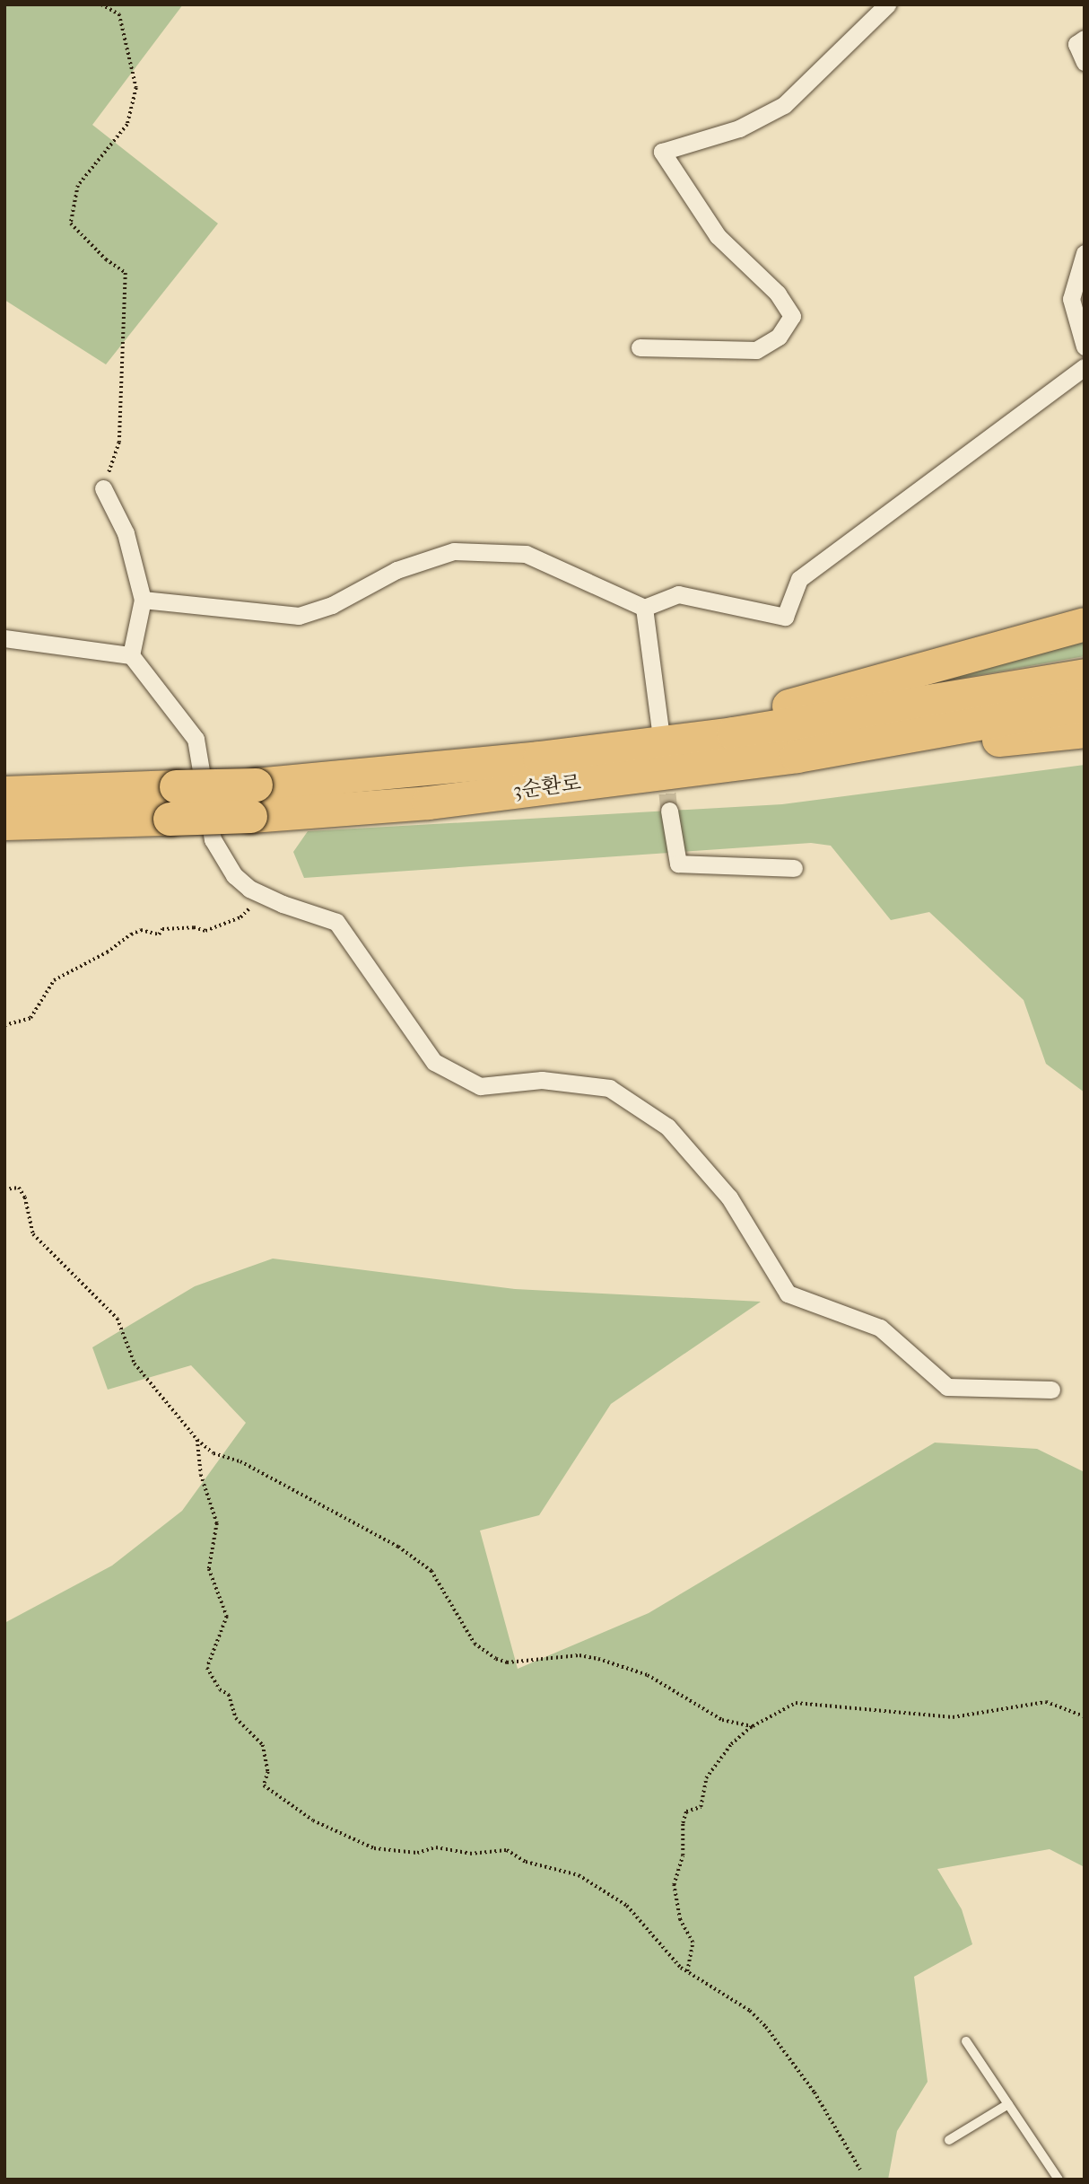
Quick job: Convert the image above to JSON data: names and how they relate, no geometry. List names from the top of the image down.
{
  "streets": {
    "highway": ["3순환로"]
  }
}
